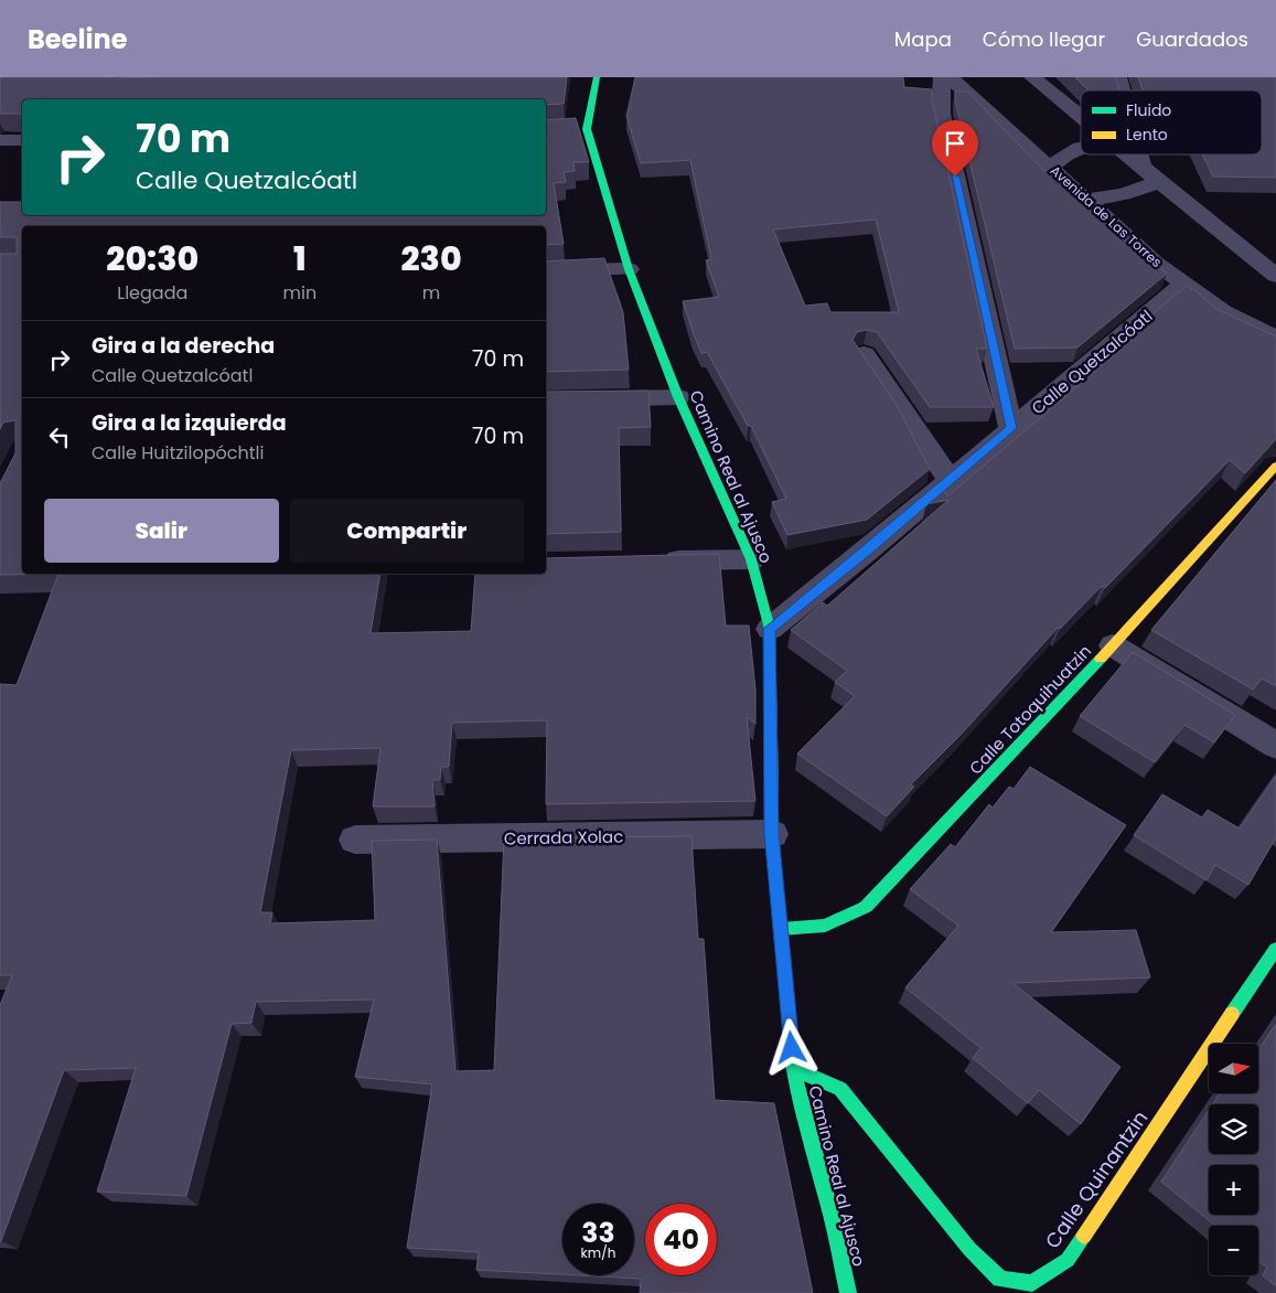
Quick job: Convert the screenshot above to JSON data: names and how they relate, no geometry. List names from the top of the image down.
{
  "streets": {
    "street": [
      "Avenida de Las Torres",
      "Calle Quetzalcóatl",
      "Camino Real al Ajusco",
      "Calle Totoquihuatzin",
      "Cerrada Xolac",
      "Calle Quinantzin"
    ]
  },
  "crossings": [
    ["Avenida de Las Torres", "Calle Quetzalcóatl"],
    ["Calle Quetzalcóatl", "Camino Real al Ajusco"],
    ["Camino Real al Ajusco", "Calle Totoquihuatzin"],
    ["Camino Real al Ajusco", "Cerrada Xolac"],
    ["Camino Real al Ajusco", "Calle Quinantzin"]
  ],
  "legend": ["Fluido", "Lento"],
  "north": "right",
  "page": {
    "header": "Beeline",
    "nav": ["Mapa", "Cómo llegar", "Guardados"],
    "turn": ["70 m", "Calle Quetzalcóatl"],
    "eta": [
      "20:30",
      "Llegada",
      "1",
      "min",
      "230",
      "m"
    ],
    "list": [
      {
        "name": "Gira a la derecha",
        "note": "Calle Quetzalcóatl",
        "value": "70 m"
      },
      {
        "name": "Gira a la izquierda",
        "note": "Calle Huitzilopóchtli",
        "value": "70 m"
      }
    ],
    "buttons": ["Salir", "Compartir"],
    "map_buttons": ["+", "−"],
    "speed": "33 km/h",
    "limit": "40"
  }
}
